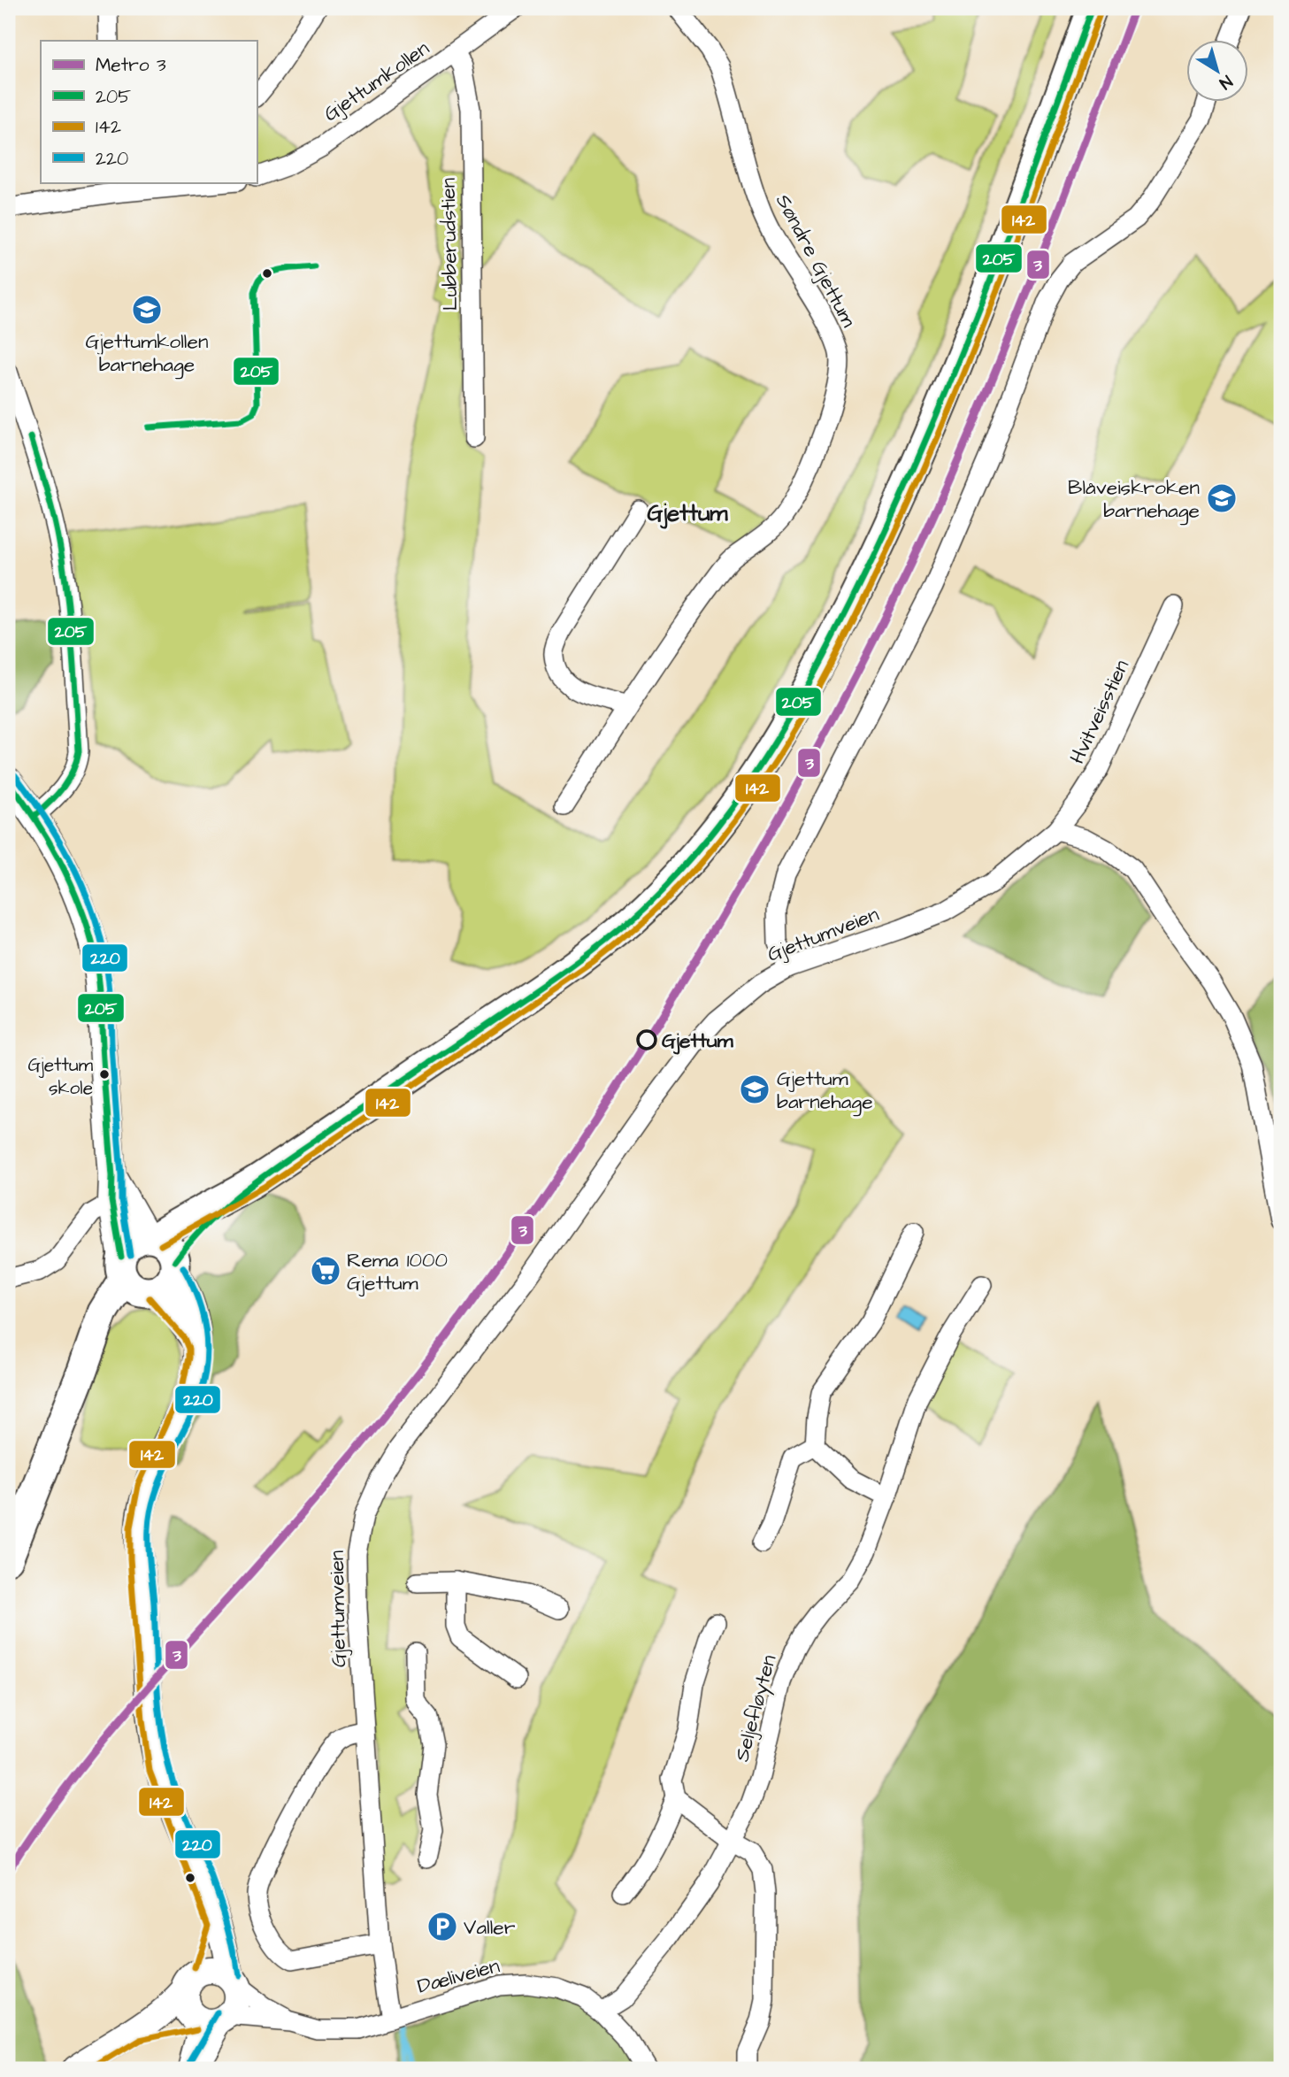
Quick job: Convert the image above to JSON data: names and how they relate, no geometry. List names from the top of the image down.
{
  "streets": {
    "street": [
      "Gjettumkollen",
      "Lubberudstien",
      "Søndre Gjettum",
      "Hvitveisstien",
      "Gjettumveien",
      "Seljefløyten",
      "Dæliveien"
    ]
  },
  "crossings": [
    ["Gjettumkollen", "Lubberudstien"],
    ["Hvitveisstien", "Gjettumveien"],
    ["Gjettumveien", "Dæliveien"],
    ["Seljefløyten", "Dæliveien"]
  ],
  "districts": ["Gjettum"],
  "places": {
    "school or university": ["Gjettumkollen barnehage", "Blåveiskroken barnehage", "Gjettum barnehage"],
    "other": ["Gjettum", "Gjettum skole"],
    "supermarket": ["Rema 1000 Gjettum"],
    "parking": ["Valler"]
  },
  "lines": [
    "metro line 3",
    "transit line 205",
    "transit line 142",
    "transit line 220"
  ],
  "legend": [
    "Metro 3",
    "205",
    "142",
    "220"
  ],
  "north": "bottom right"
}
